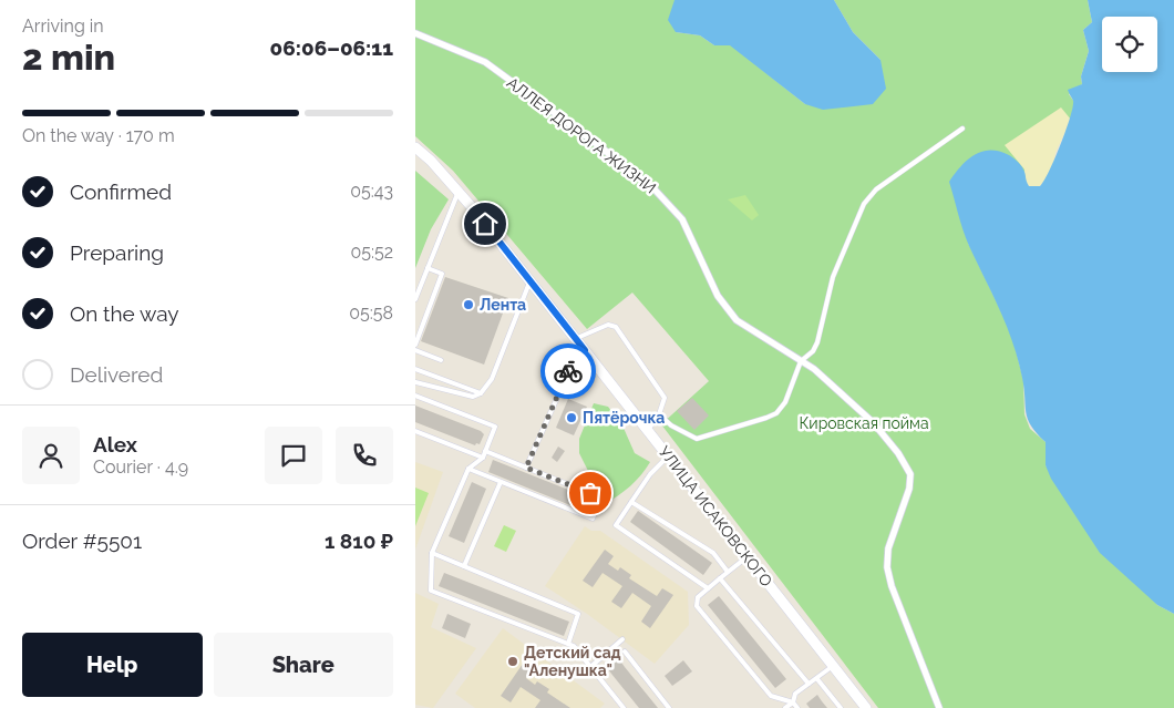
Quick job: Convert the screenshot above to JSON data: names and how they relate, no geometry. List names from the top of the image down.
{
  "streets": {
    "street": ["АЛЛЕЯ ДОРОГА ЖИЗНИ", "УЛИЦА ИСАКОВСКОГО"]
  },
  "parks": ["Кировская пойма"],
  "places": ["Лента", "Пятёрочка", "Детский сад \"Аленушка\""],
  "page": {
    "heading": ["2 min", "Arriving in", "06:06–06:11"],
    "panel": [
      "Alex",
      "Courier · 4.9",
      "Order #5501",
      "1 810 ₽"
    ],
    "bar": "On the way · 170 m",
    "list": [
      ["Confirmed", "05:43"],
      ["Preparing", "05:52"],
      ["On the way", "05:58"],
      "Delivered"
    ],
    "buttons": ["Help", "Share"]
  }
}
